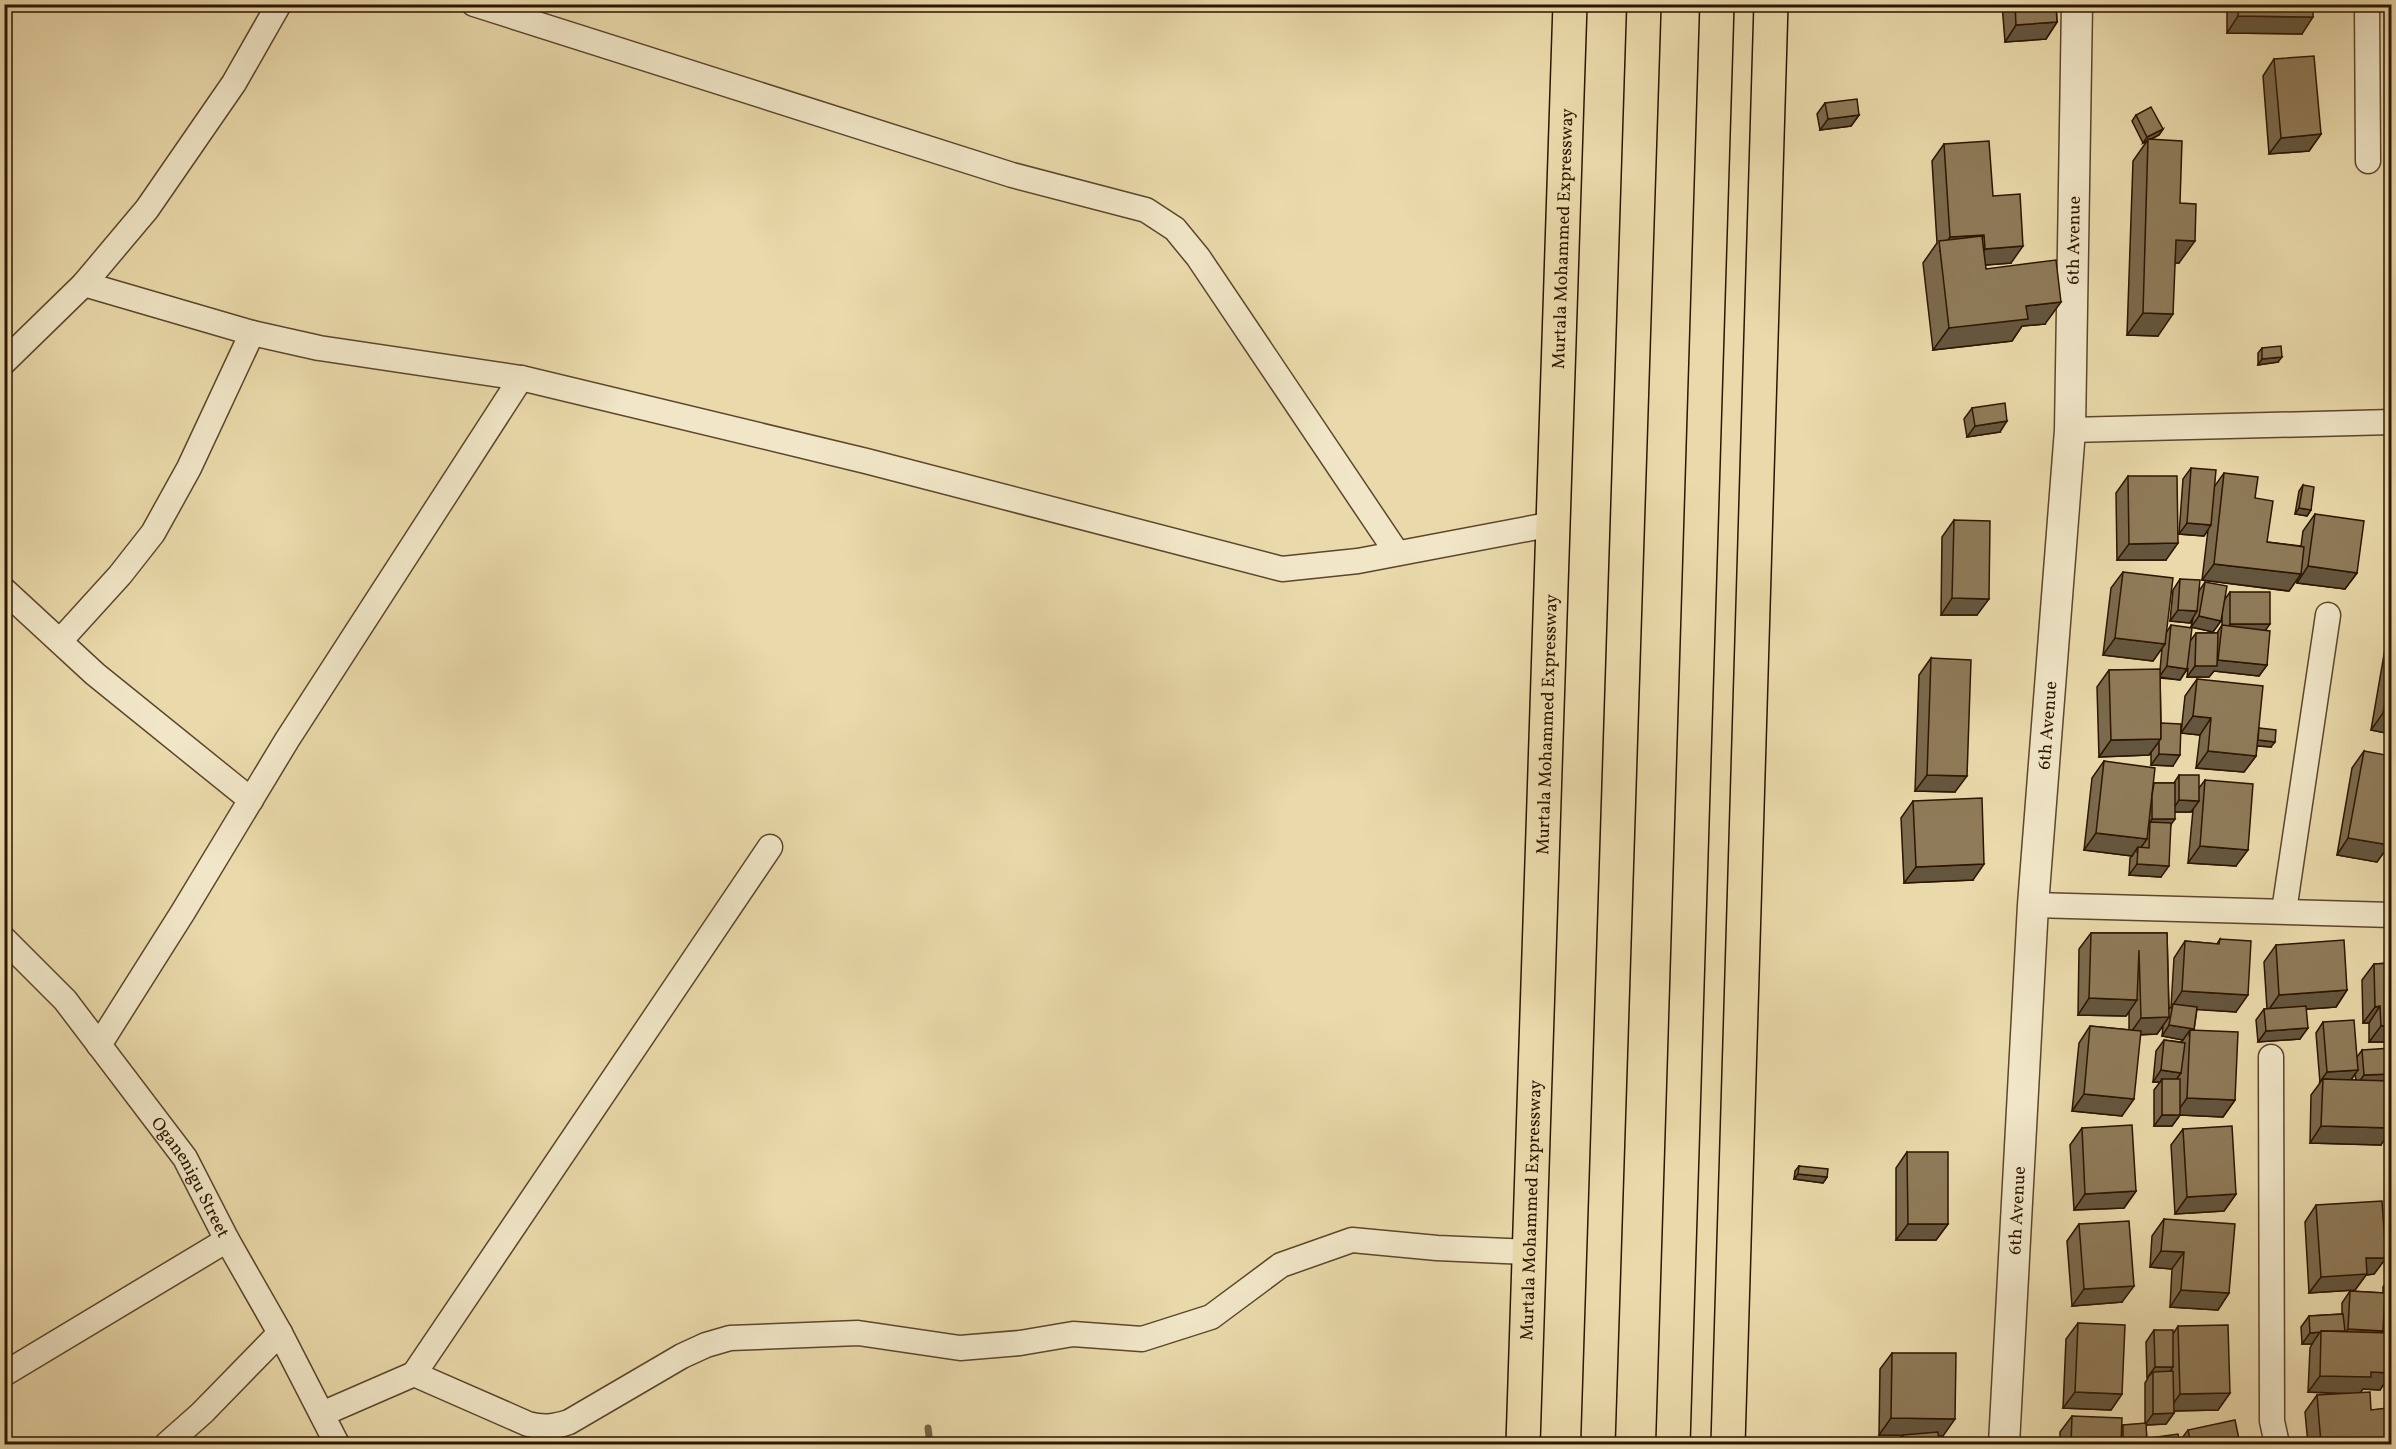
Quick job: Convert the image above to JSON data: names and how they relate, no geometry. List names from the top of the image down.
{
  "streets": {
    "highway": ["Murtala Mohammed Expressway"],
    "street": ["6th Avenue", "Oganenigu Street"]
  }
}
